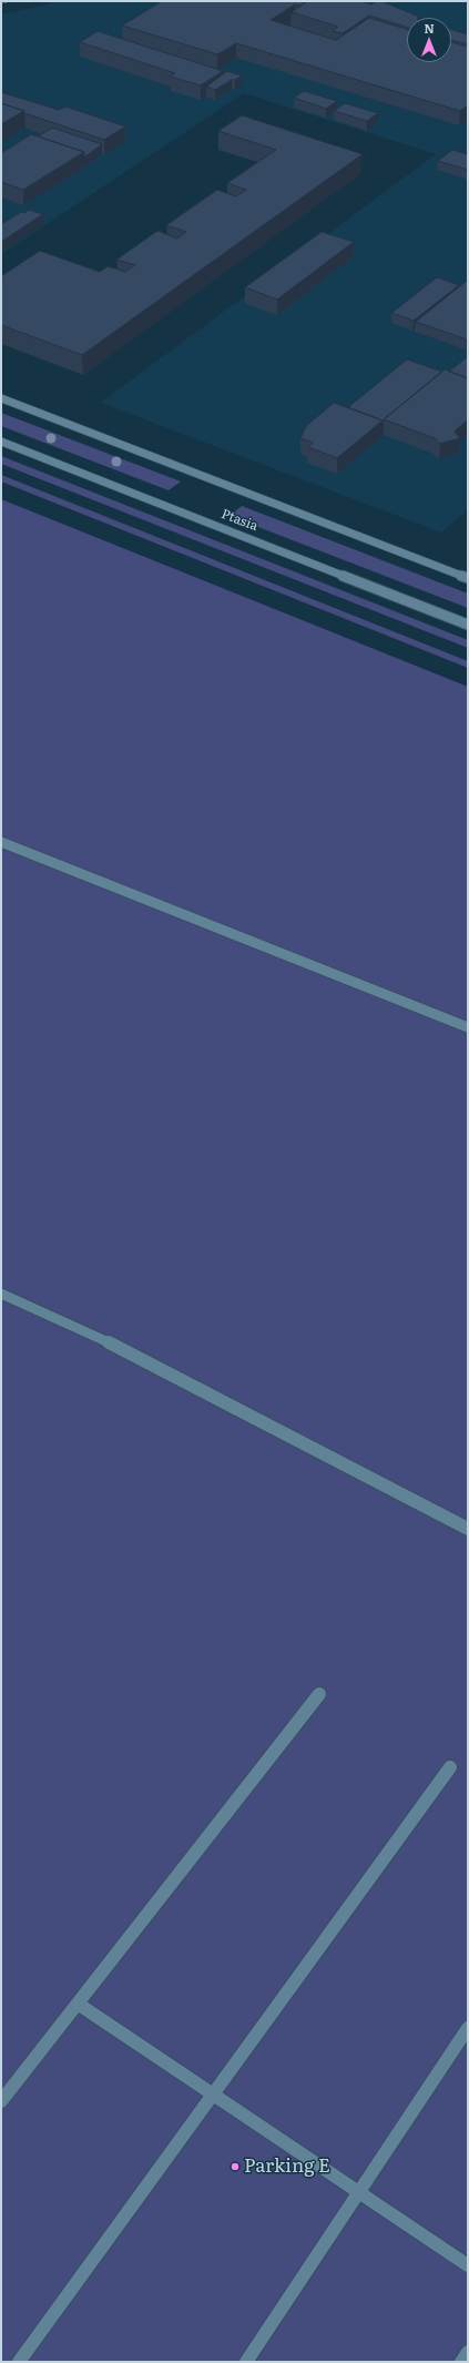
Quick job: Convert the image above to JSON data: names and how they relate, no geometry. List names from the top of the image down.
{
  "streets": {
    "street": ["Ptasia"]
  },
  "places": ["Parking E"],
  "north": "top"
}
